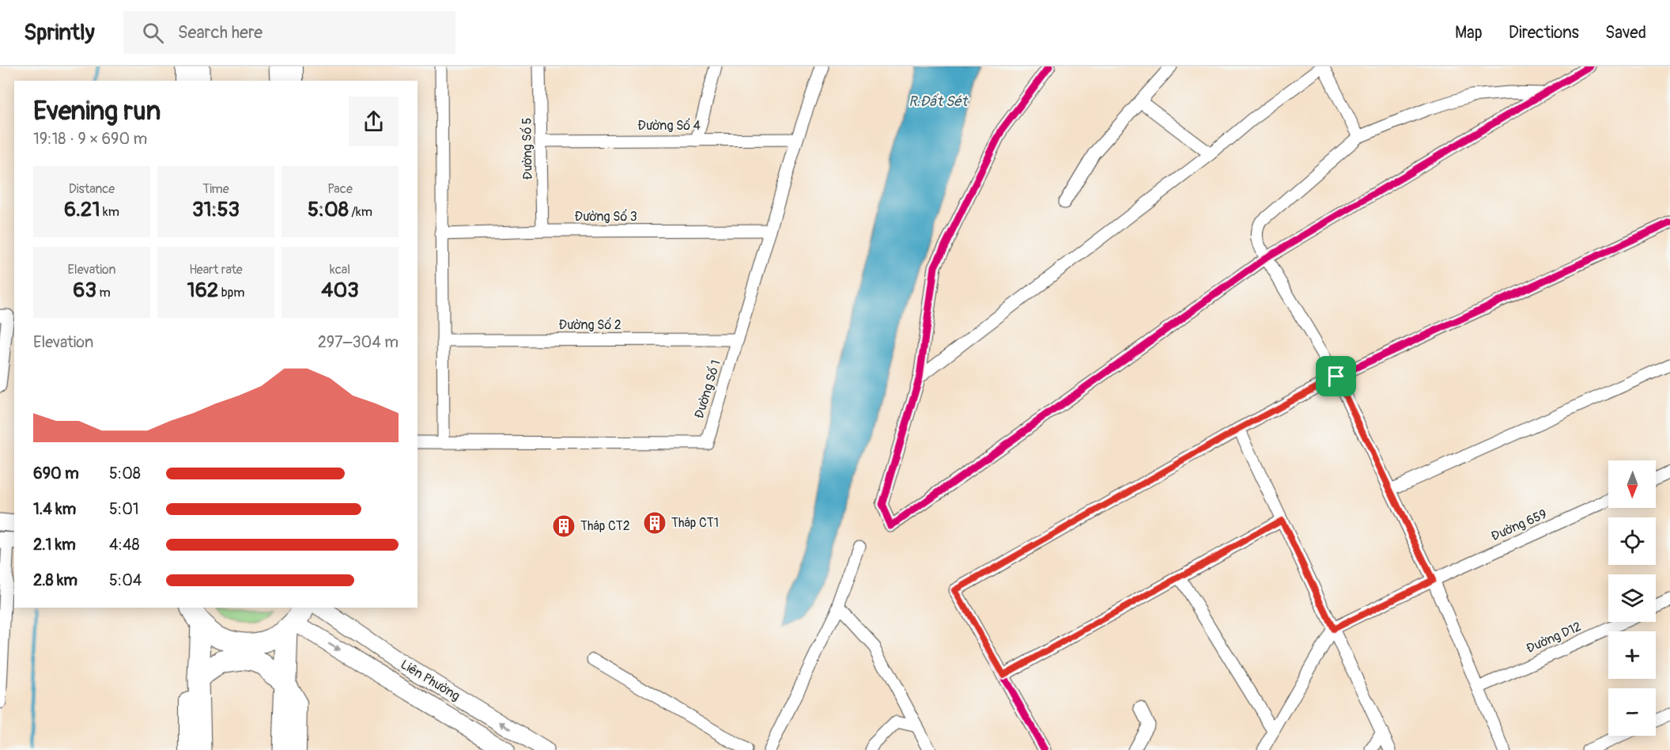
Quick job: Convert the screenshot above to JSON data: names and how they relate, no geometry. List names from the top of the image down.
{
  "streets": {
    "street": [
      "Đường Số 4",
      "Đường Số 5",
      "Đường Số 3",
      "Đường Số 2",
      "Đường Số 1",
      "Đường 659",
      "Đường D12",
      "Liên Phường"
    ]
  },
  "crossings": [
    ["Đường Số 4", "Đường Số 5"],
    ["Đường Số 4", "Đường Số 1"],
    ["Đường Số 5", "Đường Số 3"],
    ["Đường Số 3", "Đường Số 1"],
    ["Đường Số 2", "Đường Số 1"]
  ],
  "water": ["R.Đất Sét"],
  "places": {
    "building": ["Tháp CT1", "Tháp CT2"]
  },
  "north": "bottom",
  "page": {
    "header": "Sprintly",
    "search": "Search here",
    "nav": ["Map", "Directions", "Saved"],
    "heading": ["Evening run", "19:18 · 9 × 690 m"],
    "stats": [
      ["Distance", "6.21 km"],
      ["Time", "31:53"],
      ["Pace", "5:08 /km"],
      ["Elevation", "63 m"],
      ["Heart rate", "162 bpm"],
      ["kcal", "403"]
    ],
    "chart": ["Elevation", "297–304 m"],
    "list": [
      {
        "name": "690 m",
        "note": "5:08"
      },
      {
        "name": "1.4 km",
        "note": "5:01"
      },
      {
        "name": "2.1 km",
        "note": "4:48"
      },
      {
        "name": "2.8 km",
        "note": "5:04"
      }
    ],
    "map_buttons": ["+", "−"]
  }
}
